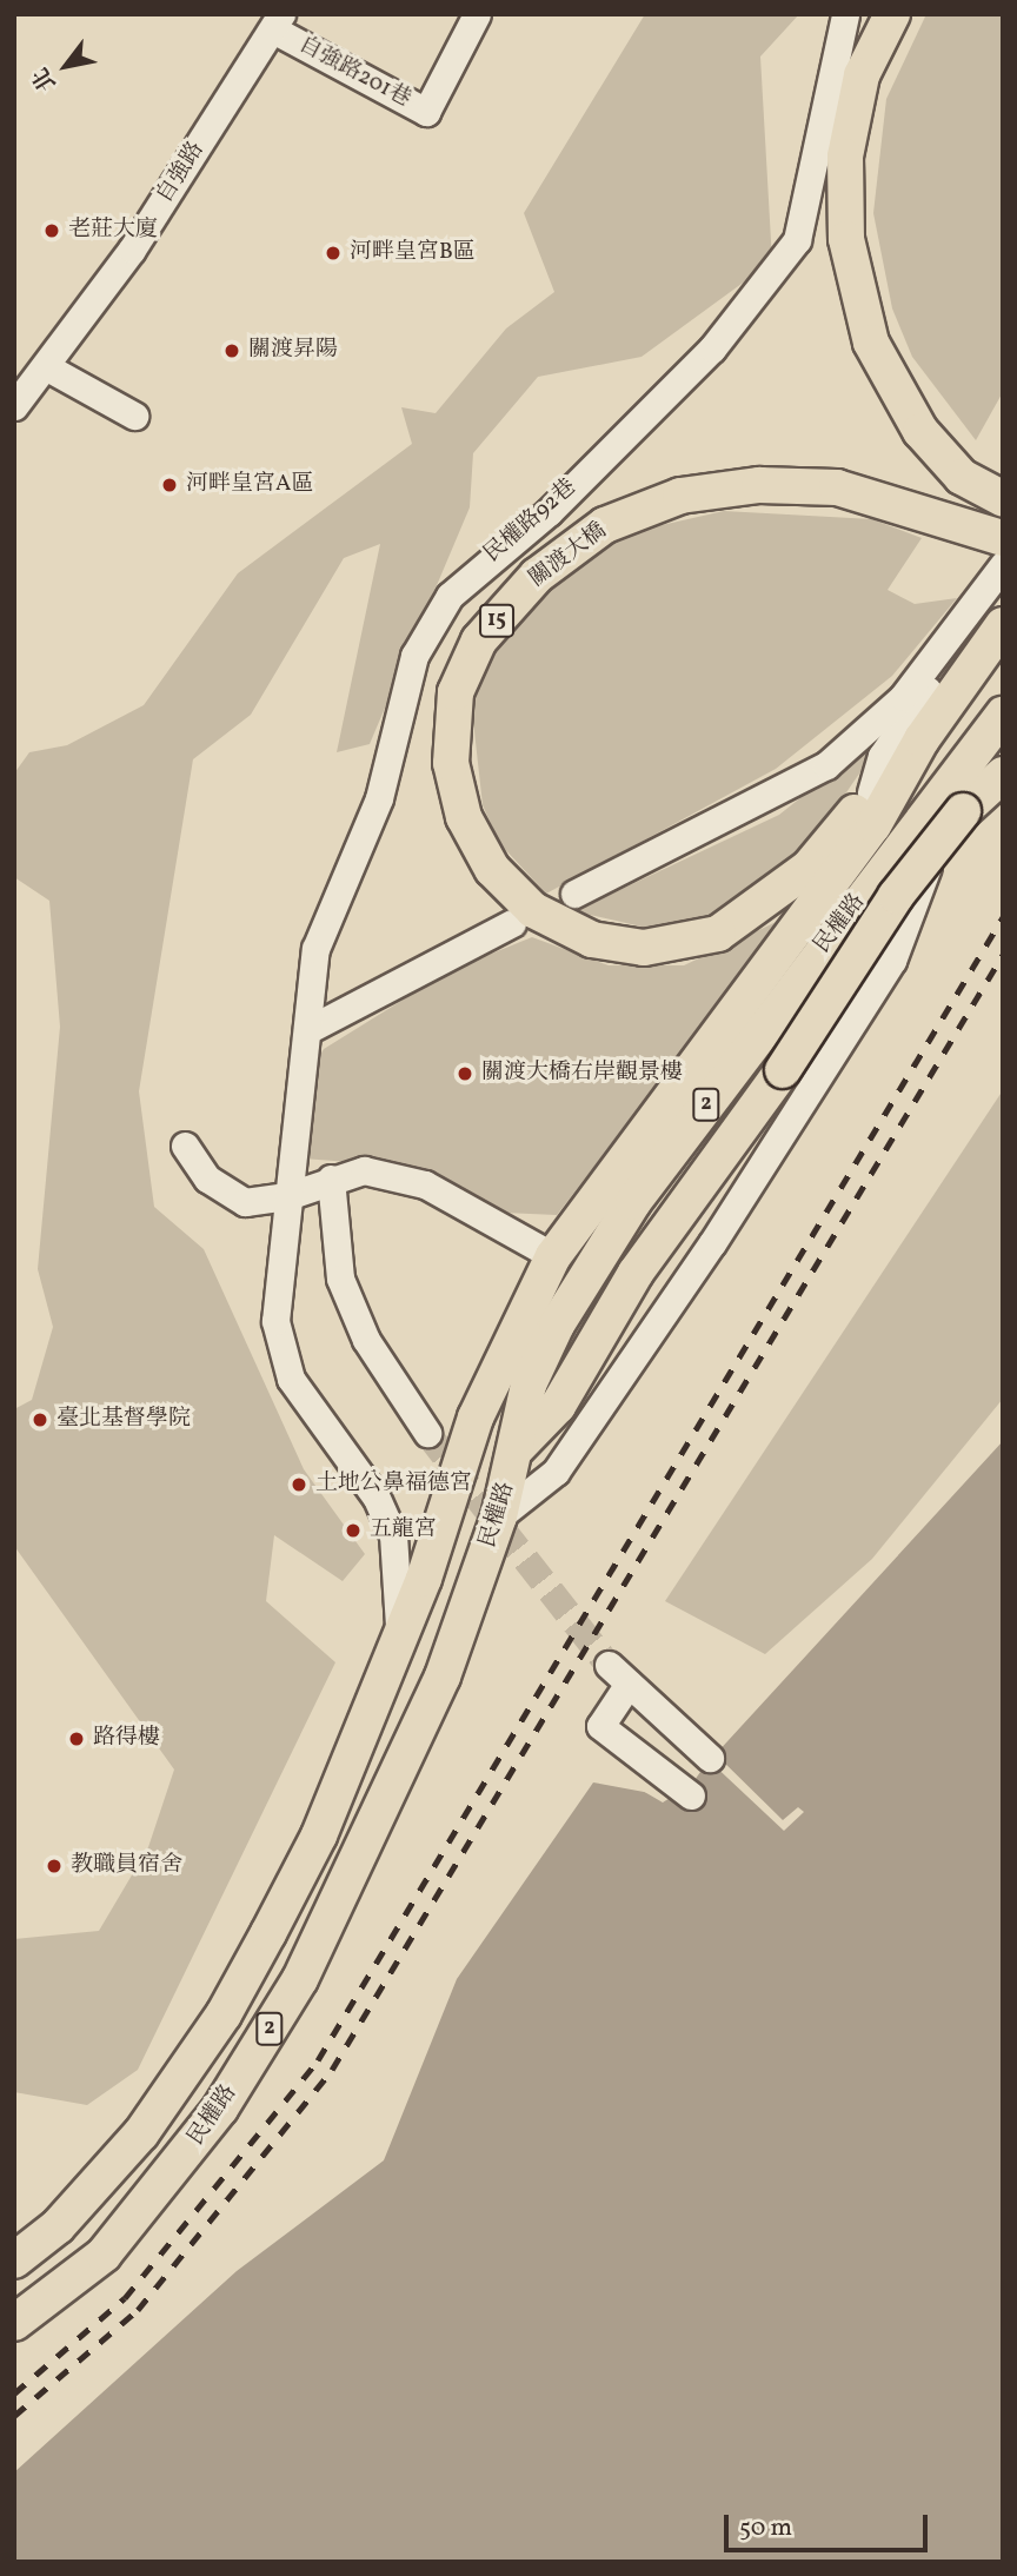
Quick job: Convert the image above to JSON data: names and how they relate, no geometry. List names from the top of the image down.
{
  "streets": {
    "main road": [
      "關渡大橋",
      "15",
      "民權路",
      "2"
    ],
    "street": ["自強路201巷", "自強路", "民權路92巷"]
  },
  "crossings": [
    ["自強路201巷", "自強路"],
    ["民權路92巷", "民權路"],
    ["關渡大橋", "民權路"]
  ],
  "places": [
    "老莊大廈",
    "河畔皇宮B區",
    "關渡昇陽",
    "河畔皇宮A區",
    "關渡大橋右岸觀景樓",
    "臺北基督學院",
    "土地公鼻福德宮",
    "五龍宮",
    "路得樓",
    "教職員宿舍"
  ],
  "scale_bar": "50 m",
  "north": "bottom left"
}
